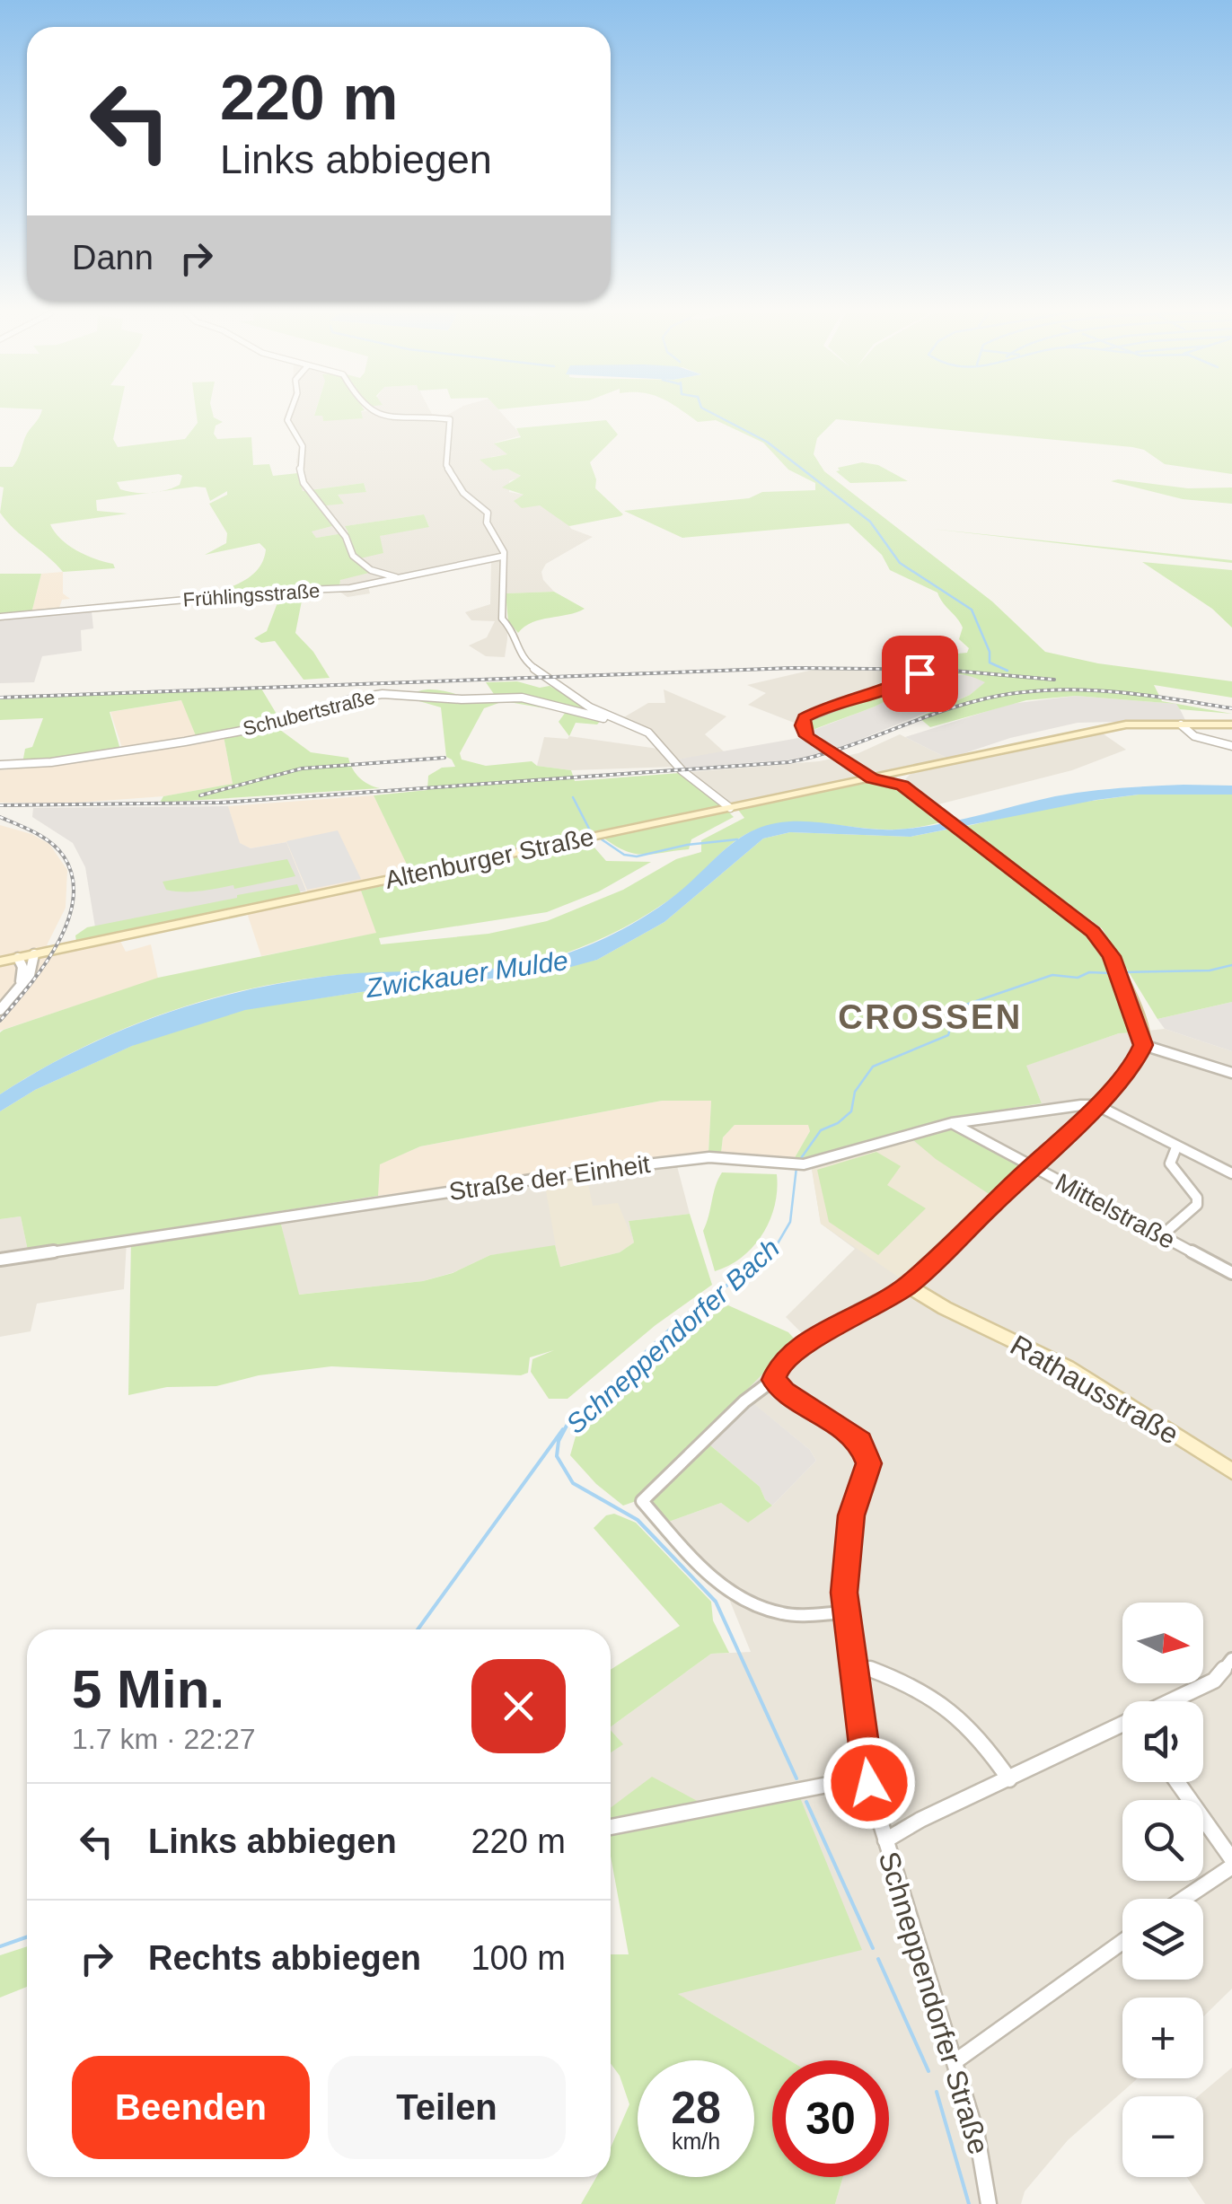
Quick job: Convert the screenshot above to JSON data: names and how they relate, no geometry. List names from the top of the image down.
{
  "streets": {
    "street": [
      "Frühlingsstraße",
      "Schubertstraße",
      "Altenburger Straße",
      "Straße der Einheit",
      "Mittelstraße",
      "Rathausstraße",
      "Schneppendorfer Straße"
    ]
  },
  "crossings": [
    ["Straße der Einheit", "Mittelstraße"]
  ],
  "districts": ["CROSSEN"],
  "water": ["Zwickauer Mulde", "Schneppendorfer Bach"],
  "north": "right",
  "page": {
    "turn": ["220 m", "Links abbiegen"],
    "then": "Dann",
    "map_buttons": ["+", "−"],
    "heading": ["5 Min.", "1.7 km · 22:27"],
    "list": [
      {
        "name": "Links abbiegen",
        "value": "220 m"
      },
      {
        "name": "Rechts abbiegen",
        "value": "100 m"
      }
    ],
    "buttons": ["Beenden", "Teilen"],
    "speed": "28 km/h",
    "limit": "30"
  }
}
